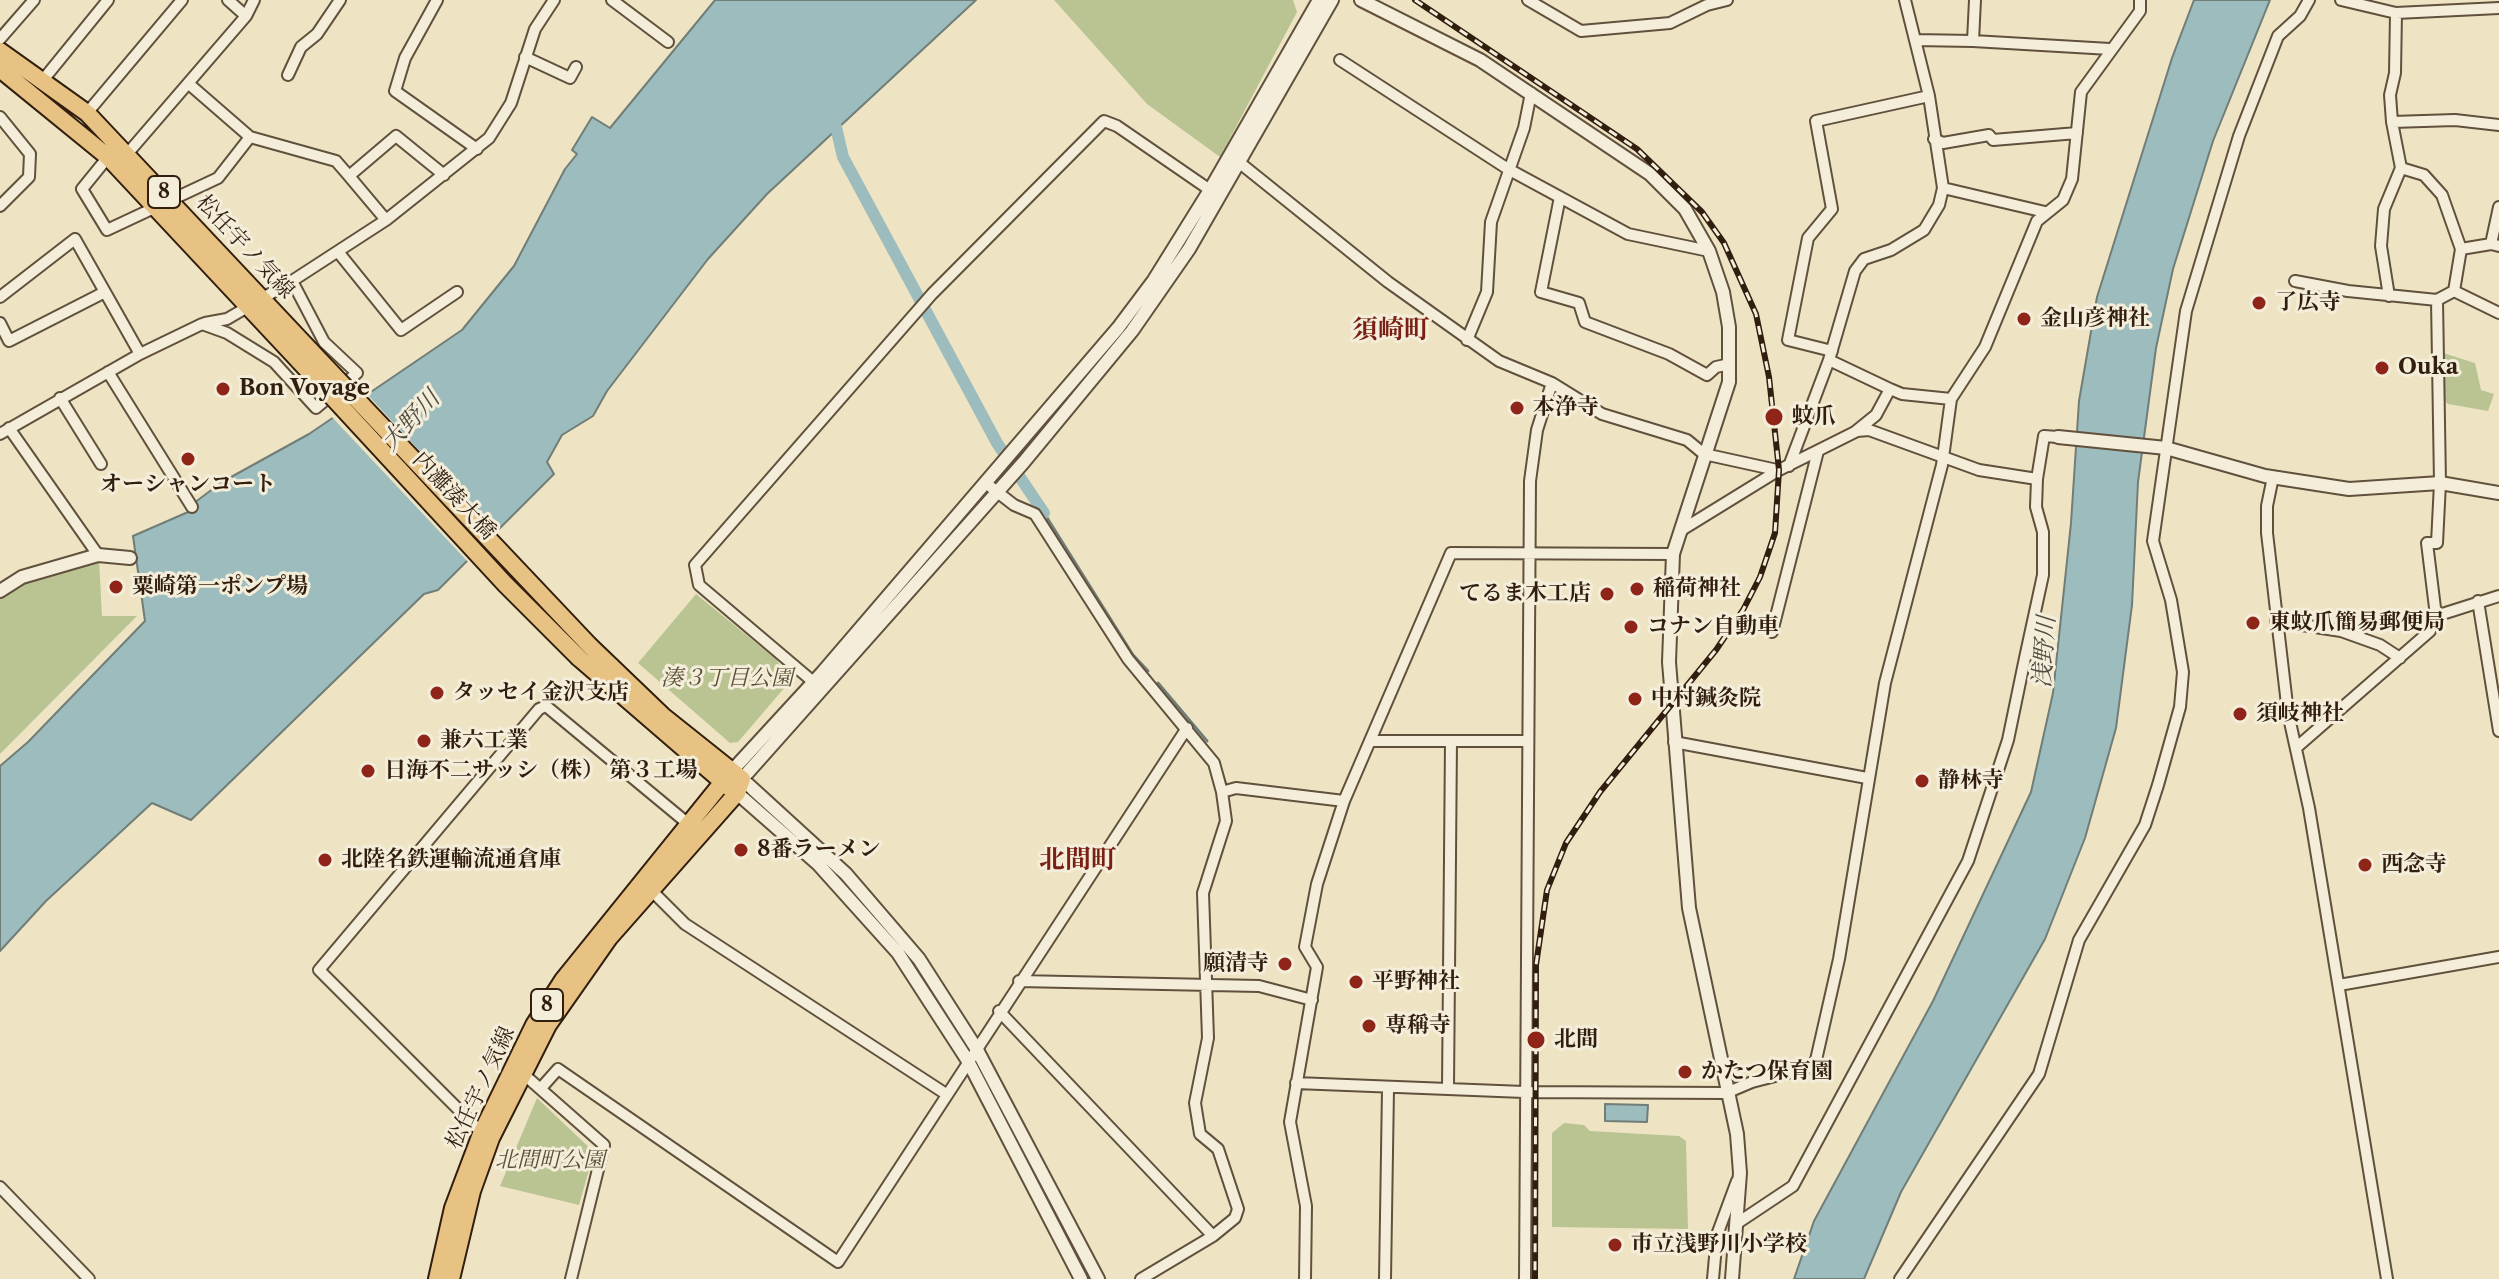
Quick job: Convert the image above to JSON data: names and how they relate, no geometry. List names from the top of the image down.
{
  "streets": {
    "main road": ["8", "松任宇ノ気線", "内灘湊大橋"]
  },
  "crossings": [
    ["松任宇ノ気線", "内灘湊大橋"]
  ],
  "districts": ["須崎町", "北間町"],
  "water": ["大野川", "浅野川"],
  "parks": ["湊３丁目公園", "北間町公園"],
  "places": [
    "了広寺",
    "金山彦神社",
    "Ouka",
    "Bon Voyage",
    "本浄寺",
    "蚊爪",
    "オーシャンコート",
    "粟崎第一ポンプ場",
    "稲荷神社",
    "てるま木工店",
    "東蚊爪簡易郵便局",
    "コナン自動車",
    "タッセイ金沢支店",
    "中村鍼灸院",
    "須岐神社",
    "兼六工業",
    "日海不二サッシ（株） 第３工場",
    "静林寺",
    "8番ラーメン",
    "北陸名鉄運輸流通倉庫",
    "西念寺",
    "願清寺",
    "平野神社",
    "専稱寺",
    "北間",
    "かたつ保育園",
    "市立浅野川小学校"
  ]
}
